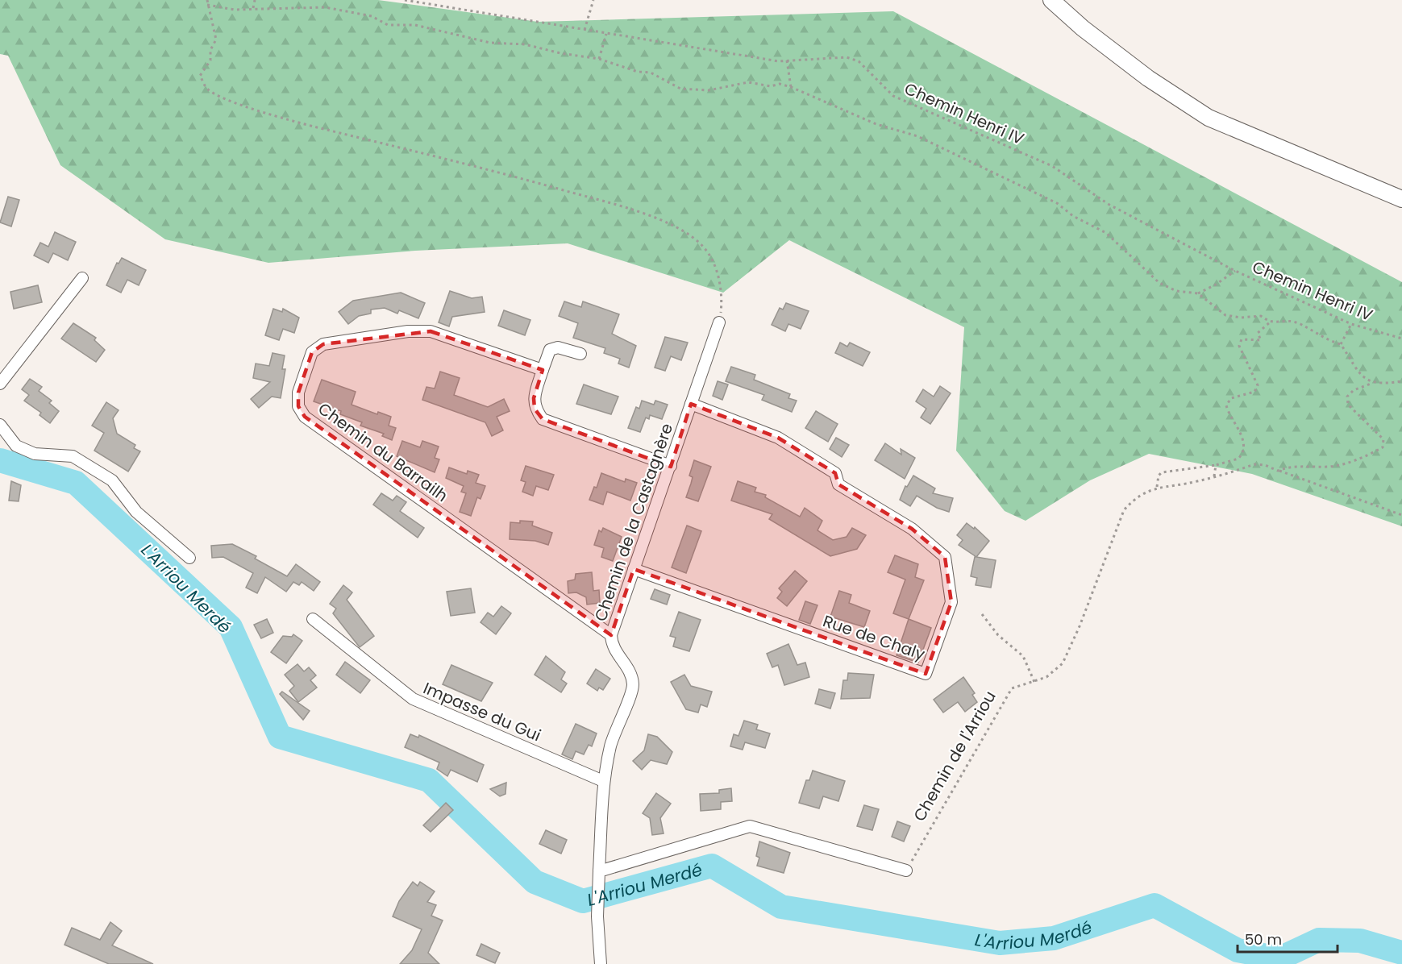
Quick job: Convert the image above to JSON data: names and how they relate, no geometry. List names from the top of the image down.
{
  "streets": {
    "street": [
      "Chemin du Barrailh",
      "Chemin de la Castagnère",
      "Rue de Chaly",
      "Impasse du Gui"
    ],
    "path": ["Chemin Henri IV", "Chemin de l'Arriou"]
  },
  "crossings": [
    ["Chemin du Barrailh", "Chemin de la Castagnère"],
    ["Chemin de la Castagnère", "Rue de Chaly"],
    ["Chemin de la Castagnère", "Impasse du Gui"]
  ],
  "water": ["L'Arriou Merdé"],
  "scale_bar": "50 m"
}
